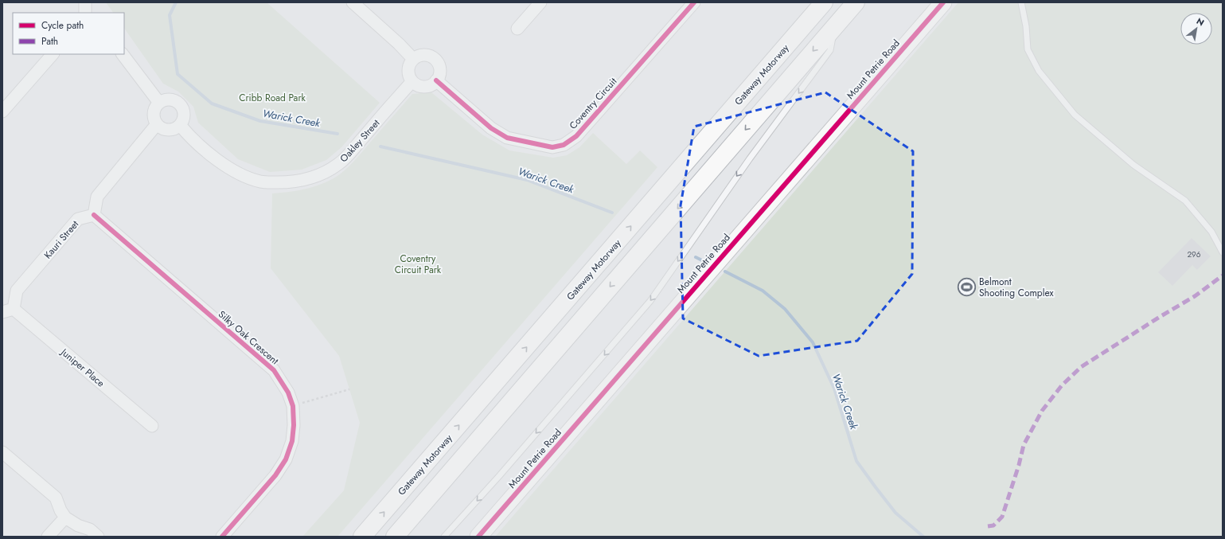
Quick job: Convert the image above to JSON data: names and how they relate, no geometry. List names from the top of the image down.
{
  "streets": {
    "highway": ["Gateway Motorway"],
    "street": [
      "Mount Petrie Road",
      "Coventry Circuit",
      "Oakley Street",
      "Kauri Street",
      "Silky Oak Crescent",
      "Juniper Place"
    ]
  },
  "crossings": [
    ["Coventry Circuit", "Oakley Street"],
    ["Kauri Street", "Silky Oak Crescent"],
    ["Kauri Street", "Juniper Place"]
  ],
  "water": ["Warick Creek"],
  "parks": ["Cribb Road Park", "Coventry Circuit Park"],
  "places": {
    "sports": ["Belmont Shooting Complex"]
  },
  "house_numbers": ["296"],
  "legend": ["Cycle path", "Path"],
  "north": "top right"
}
